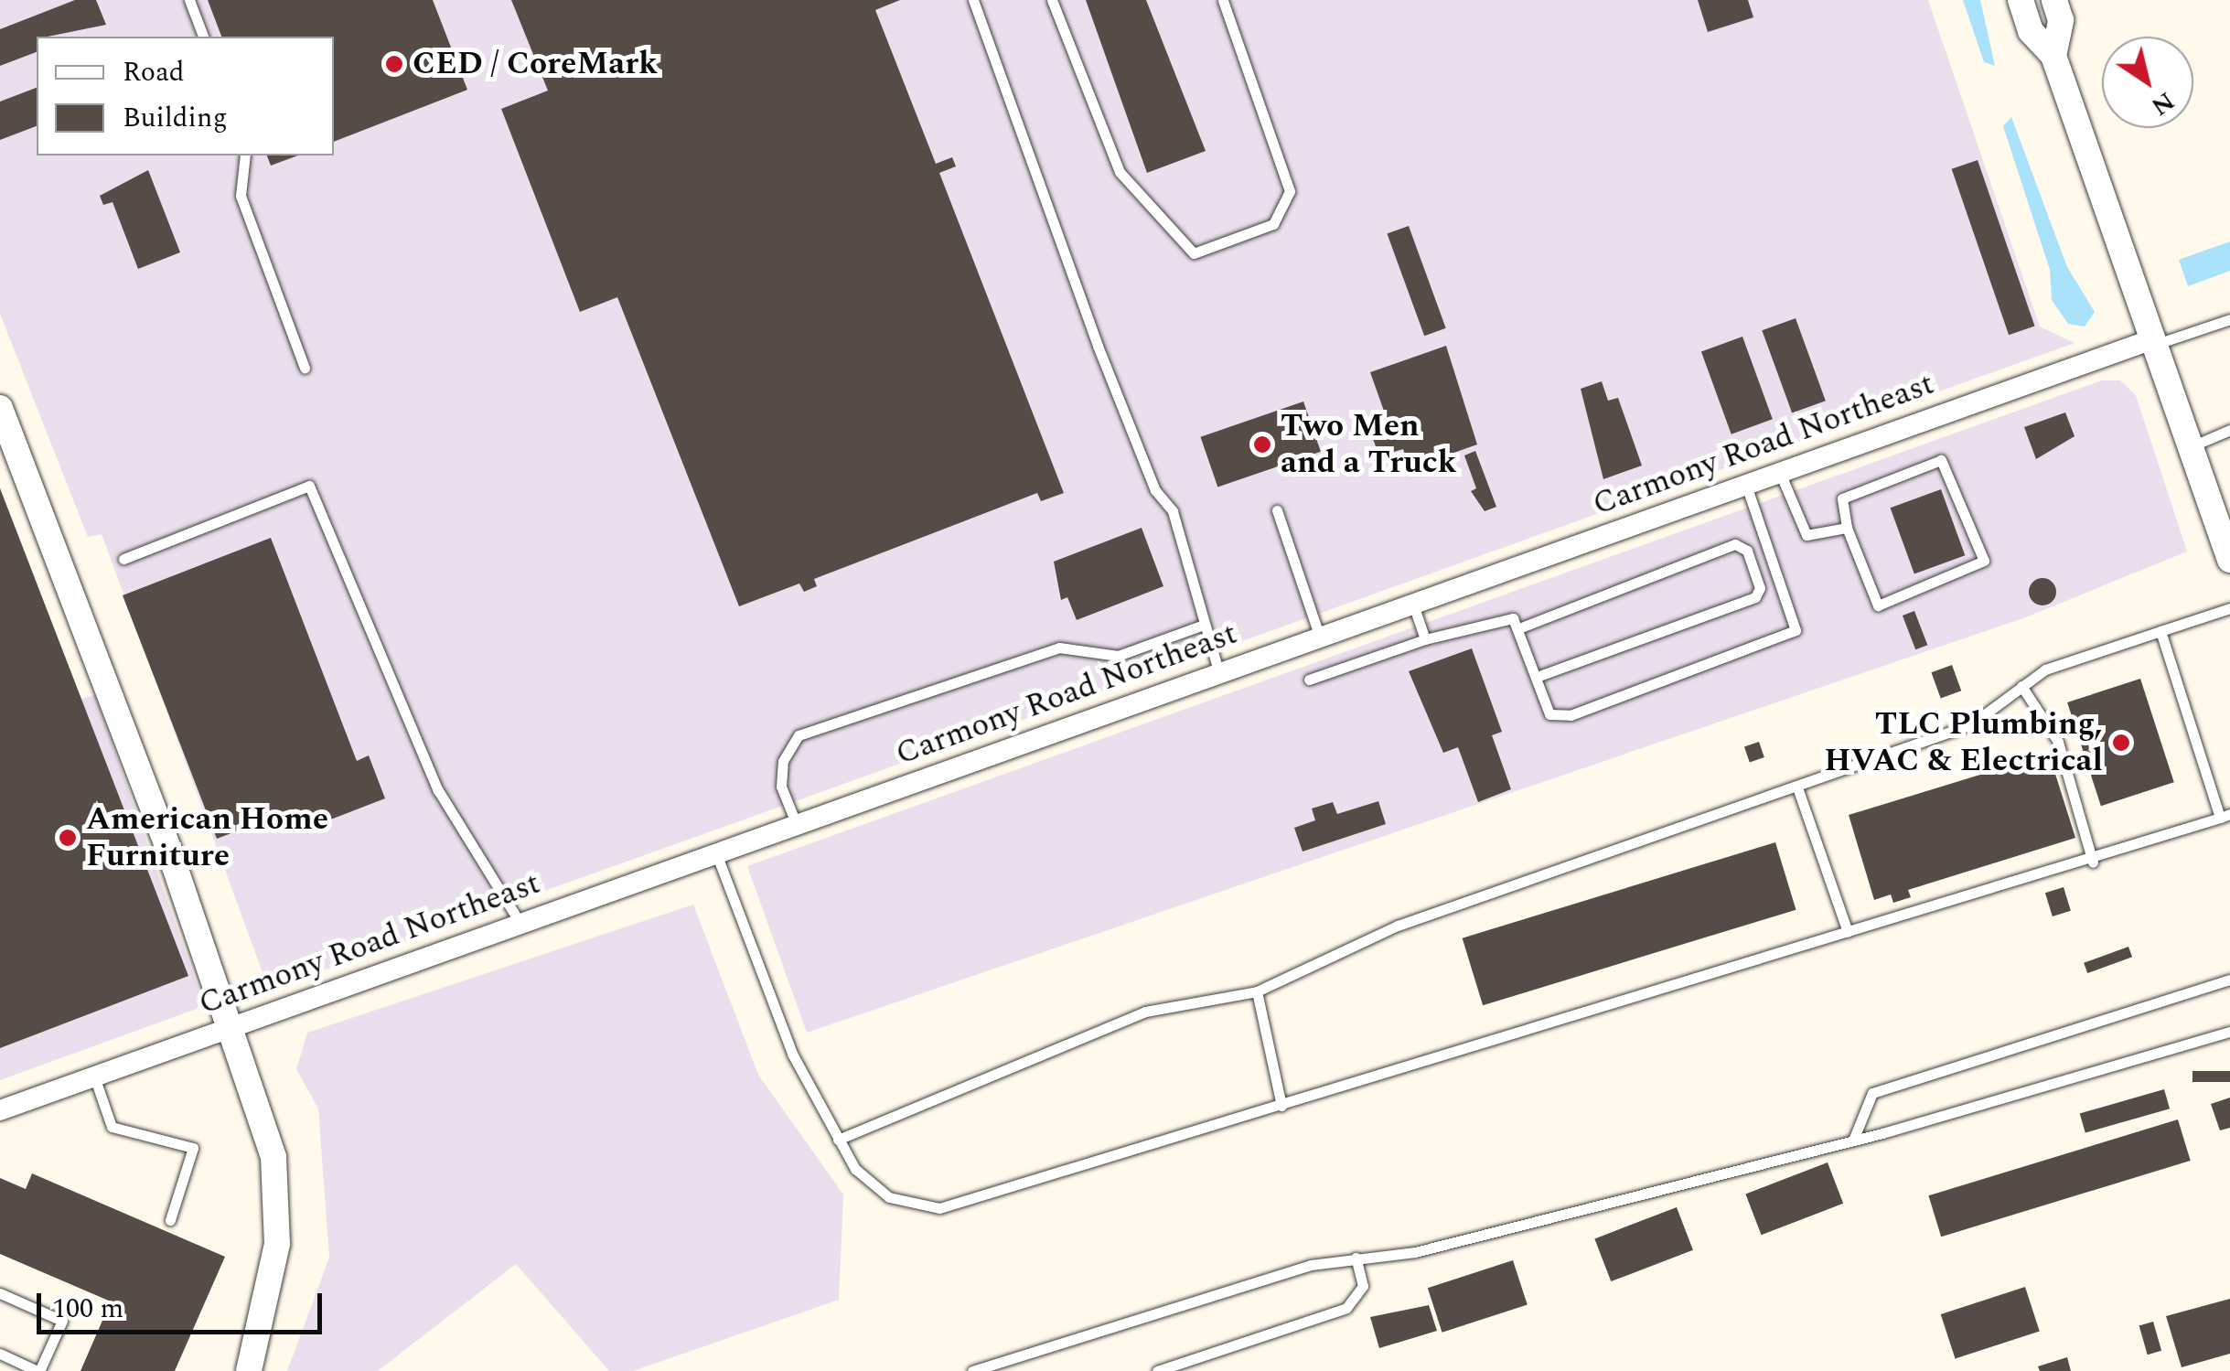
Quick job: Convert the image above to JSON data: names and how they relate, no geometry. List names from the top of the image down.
{
  "streets": {
    "street": ["Carmony Road Northeast"]
  },
  "places": [
    "CED / CoreMark",
    "Two Men and a Truck",
    "TLC Plumbing, HVAC & Electrical",
    "American Home Furniture"
  ],
  "legend": ["Road", "Building"],
  "scale_bar": "100 m",
  "north": "bottom right"
}
